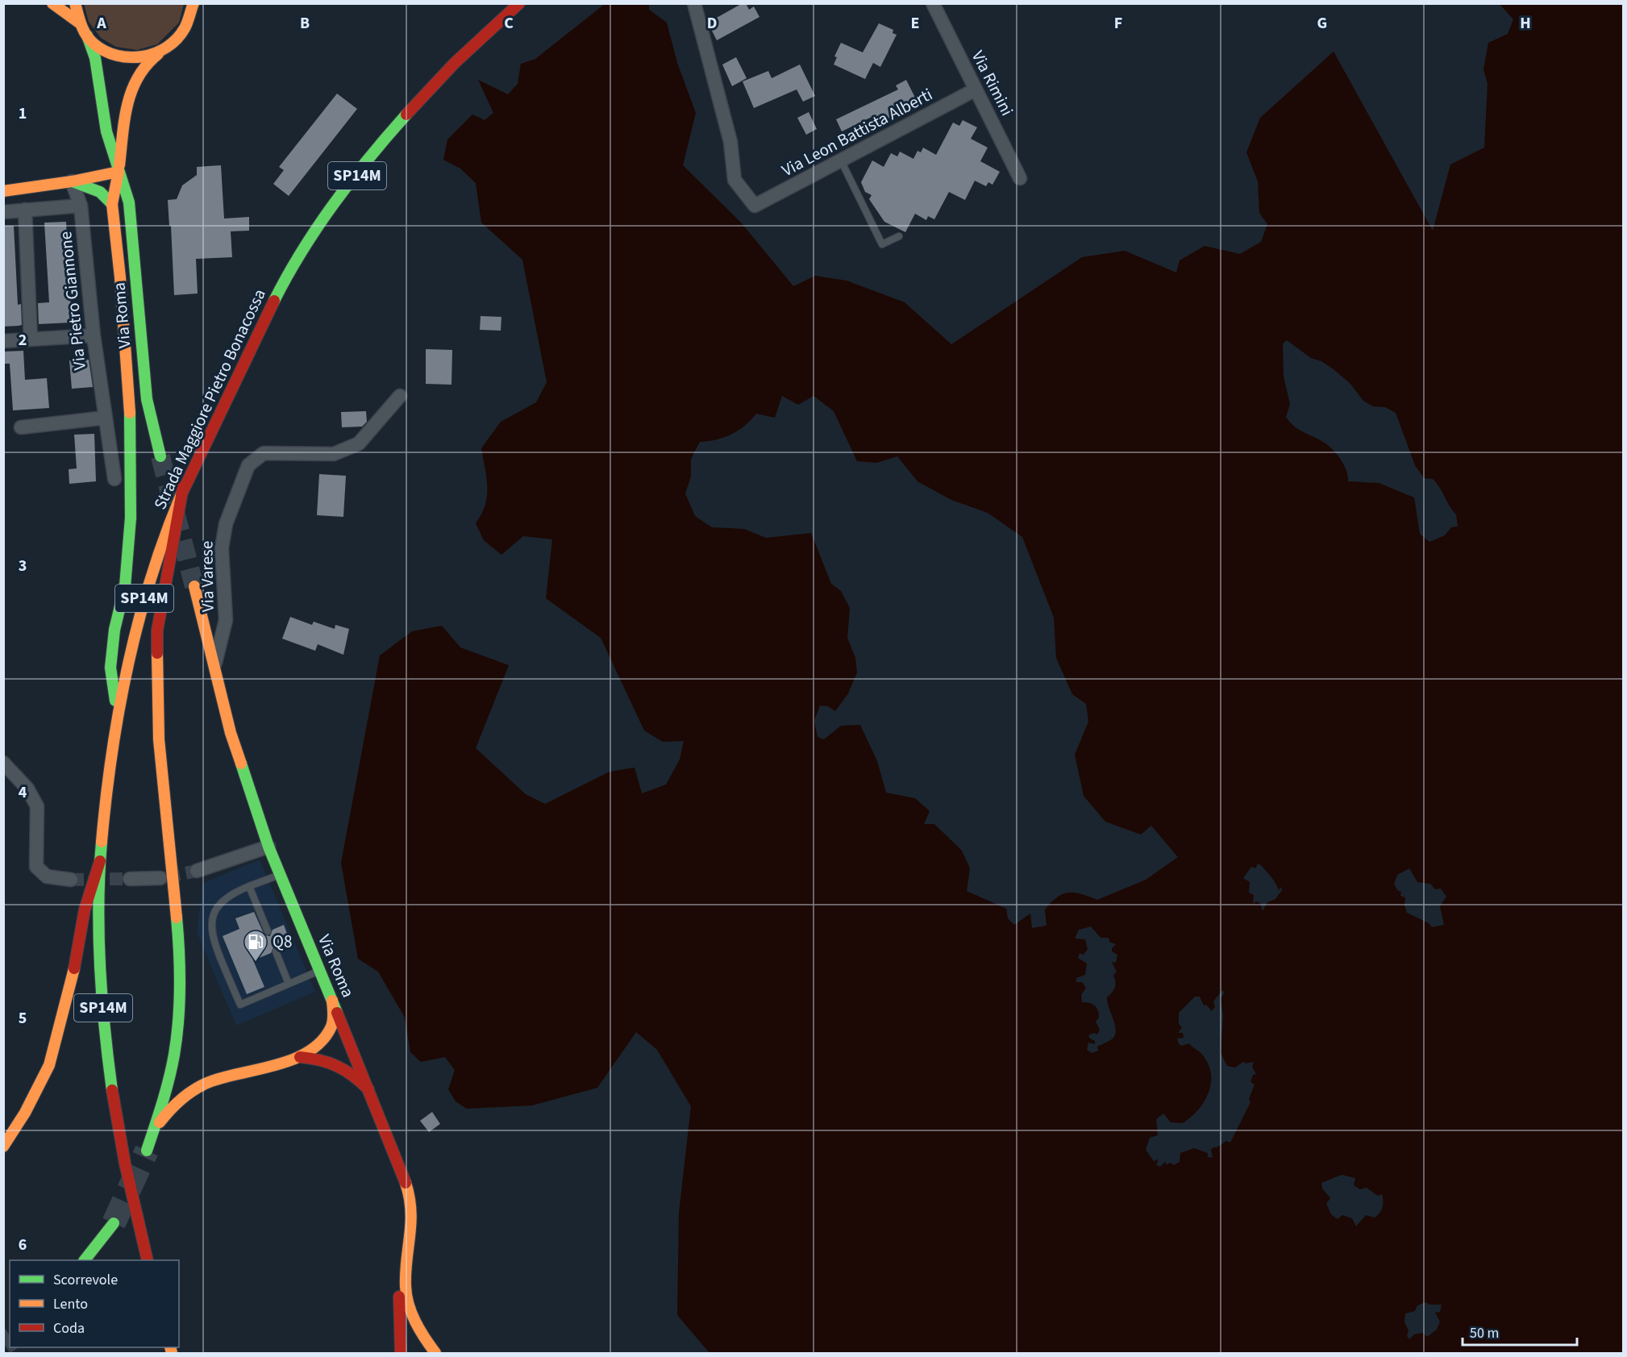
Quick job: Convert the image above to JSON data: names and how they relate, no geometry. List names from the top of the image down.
{
  "streets": {
    "main road": ["SP14M", "Via Roma", "Strada Maggiore Pietro Bonacossa"],
    "street": [
      "Via Rimini",
      "Via Leon Battista Alberti",
      "Via Pietro Giannone",
      "Via Varese"
    ]
  },
  "crossings": [
    ["Via Rimini", "Via Leon Battista Alberti"],
    ["Via Roma", "Via Varese"]
  ],
  "places": {
    "fuel station": ["Q8"]
  },
  "legend": ["Scorrevole", "Lento", "Coda"],
  "scale_bar": "50 m",
  "grid": {
    "columns": [
      "A",
      "B",
      "C",
      "D",
      "E",
      "F",
      "G",
      "H"
    ],
    "rows": [
      "1",
      "2",
      "3",
      "4",
      "5",
      "6"
    ]
  }
}
